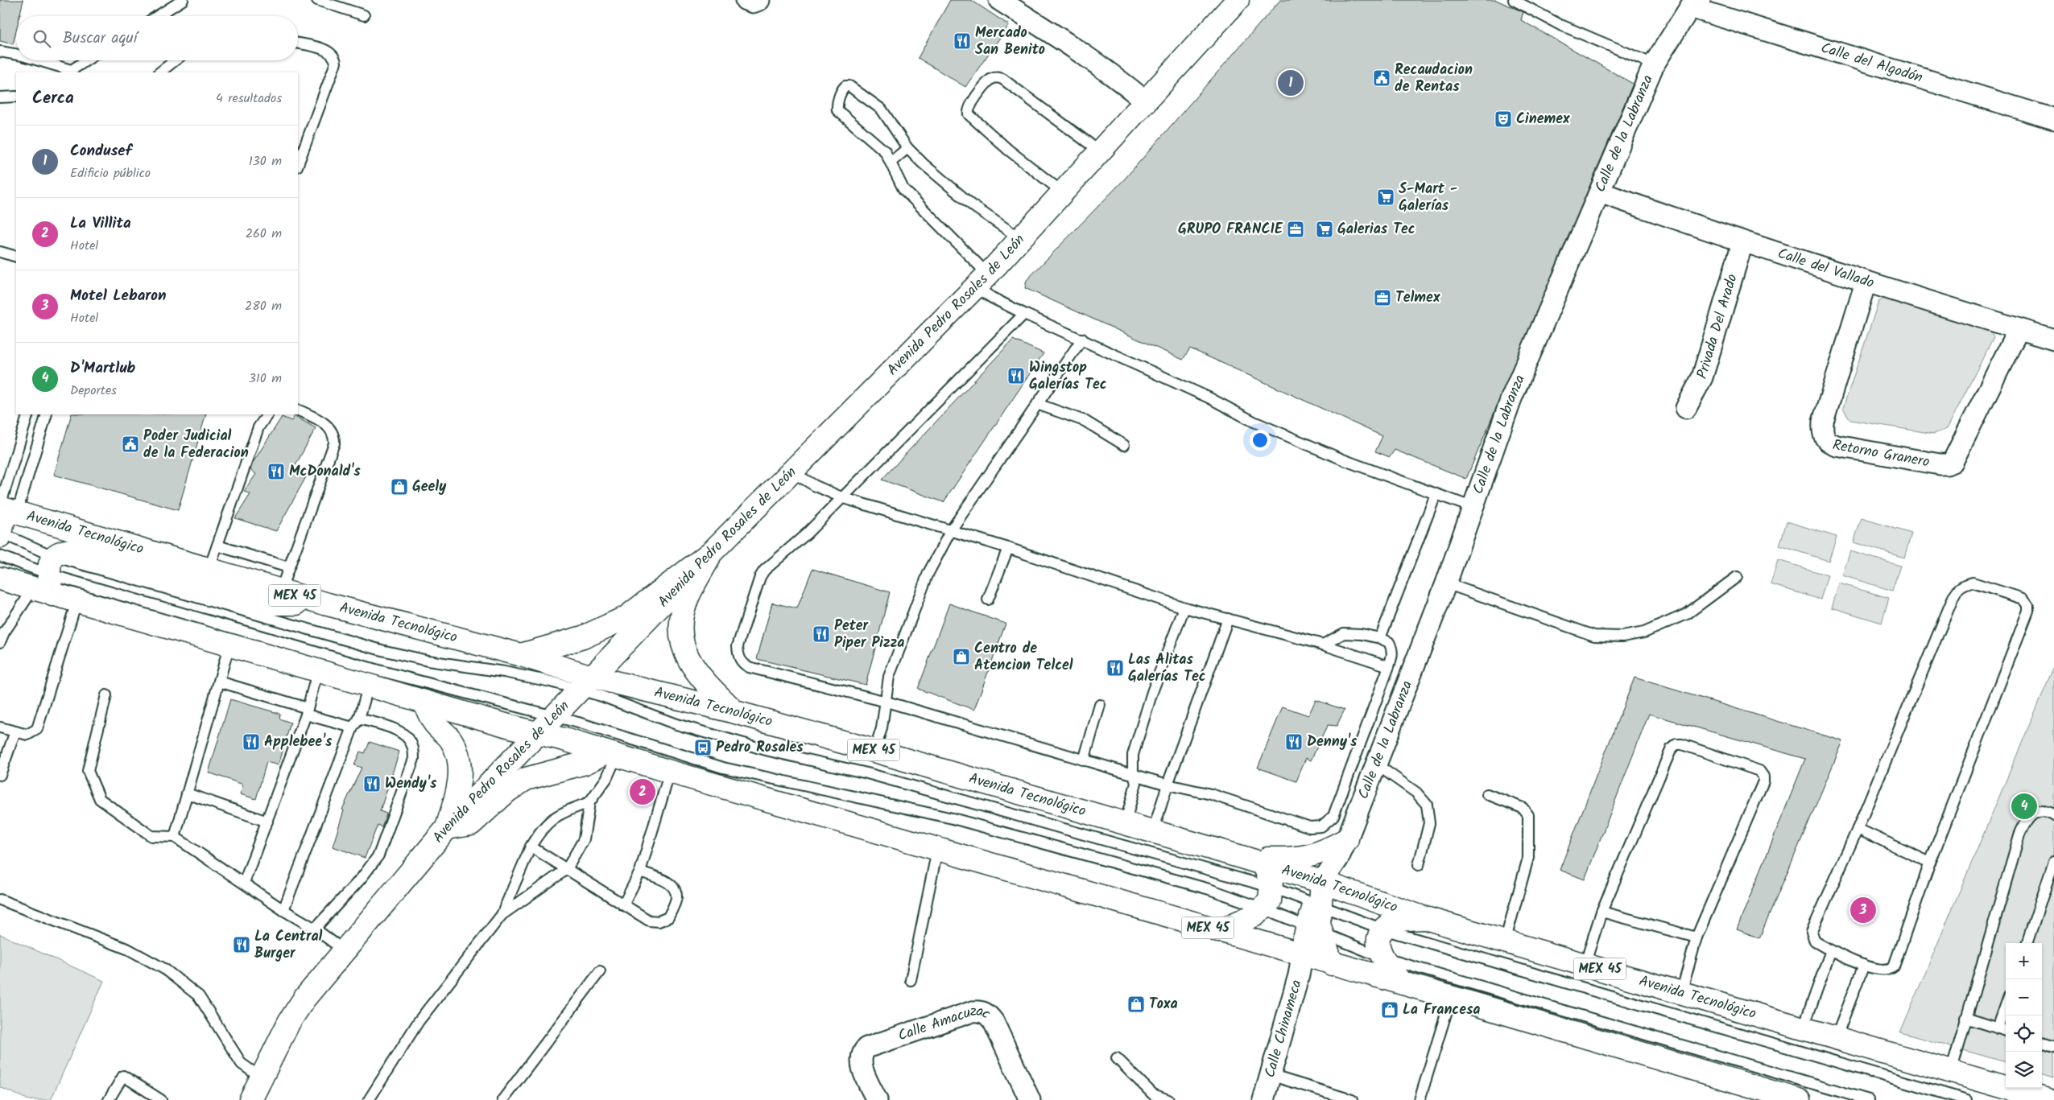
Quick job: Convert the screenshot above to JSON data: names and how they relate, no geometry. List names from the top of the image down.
{
  "streets": {
    "main road": ["Avenida Pedro Rosales de León", "Avenida Tecnológico", "MEX 45"],
    "street": [
      "Calle del Algodón",
      "Calle de la Labranza",
      "Calle del Vallado",
      "Privada Del Arado",
      "Retorno Granero",
      "Calle Chinameca",
      "Calle Amacuzac"
    ]
  },
  "crossings": [
    ["Calle del Algodón", "Calle de la Labranza"],
    ["Calle de la Labranza", "Calle del Vallado"],
    ["Calle de la Labranza", "Avenida Tecnológico"],
    ["Calle del Vallado", "Privada Del Arado"],
    ["Calle del Vallado", "Retorno Granero"],
    ["Avenida Pedro Rosales de León", "Avenida Tecnológico"],
    ["Avenida Pedro Rosales de León", "MEX 45"],
    ["MEX 45", "Calle Chinameca"]
  ],
  "places": {
    "restaurant": [
      "Mercado San Benito",
      "Wingstop Galerías Tec",
      "McDonald's",
      "Peter Piper Pizza",
      "Las Alitas Galerías Tec",
      "Applebee's",
      "Denny's",
      "Wendy's",
      "La Central Burger"
    ],
    "public building": ["Recaudacion de Rentas", "Poder Judicial de la Federacion"],
    "theatre": ["Cinemex"],
    "supermarket": ["S-Mart - Galerías", "Galerias Tec"],
    "office": ["GRUPO FRANCIE", "Telmex"],
    "shop": [
      "Geely",
      "Centro de Atencion Telcel",
      "Toxa",
      "La Francesa"
    ],
    "bus stop": ["Pedro Rosales"]
  },
  "page": {
    "search": "Buscar aquí",
    "pins": [
      "1",
      "2",
      "4",
      "3"
    ],
    "heading": ["Cerca", "4 resultados"],
    "list": [
      {
        "mark": "1",
        "name": "Condusef",
        "note": "Edificio público",
        "value": "130 m"
      },
      {
        "mark": "2",
        "name": "La Villita",
        "note": "Hotel",
        "value": "260 m"
      },
      {
        "mark": "3",
        "name": "Motel Lebaron",
        "note": "Hotel",
        "value": "280 m"
      },
      {
        "mark": "4",
        "name": "D'Martlub",
        "note": "Deportes",
        "value": "310 m"
      }
    ],
    "map_buttons": ["+", "−"]
  }
}
